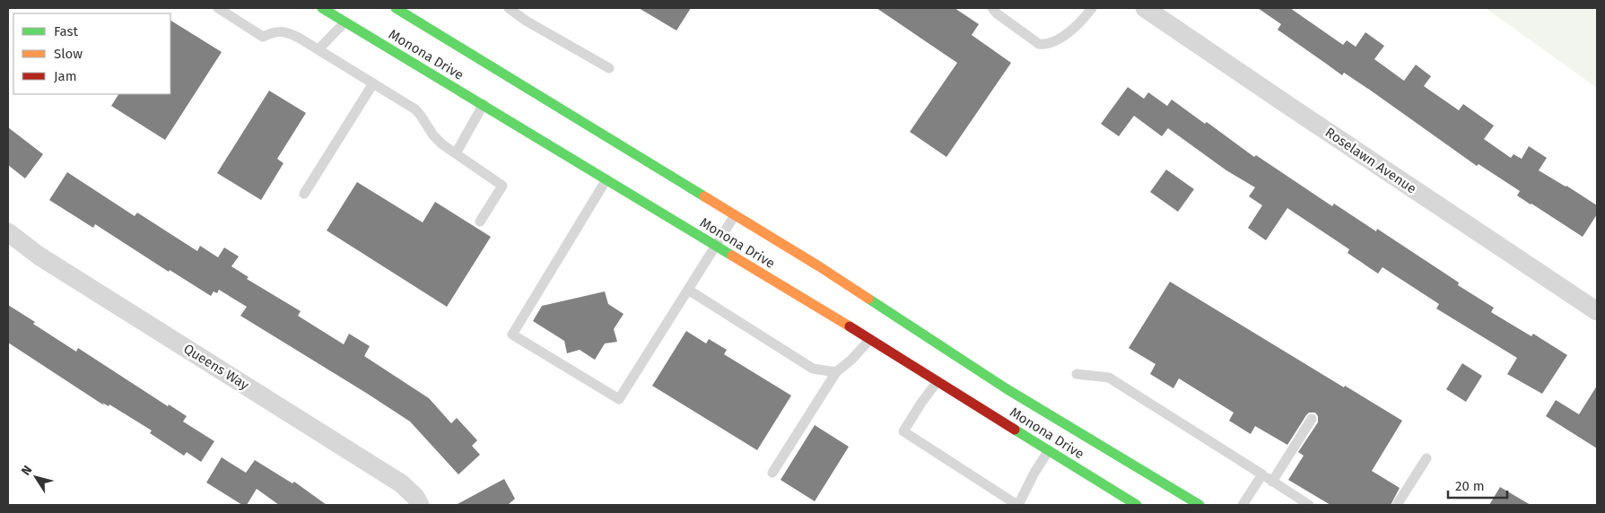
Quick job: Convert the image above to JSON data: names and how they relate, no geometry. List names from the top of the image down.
{
  "streets": {
    "street": ["Monona Drive", "Roselawn Avenue", "Queens Way"]
  },
  "legend": ["Fast", "Slow", "Jam"],
  "scale_bar": "20 m",
  "north": "top left"
}
